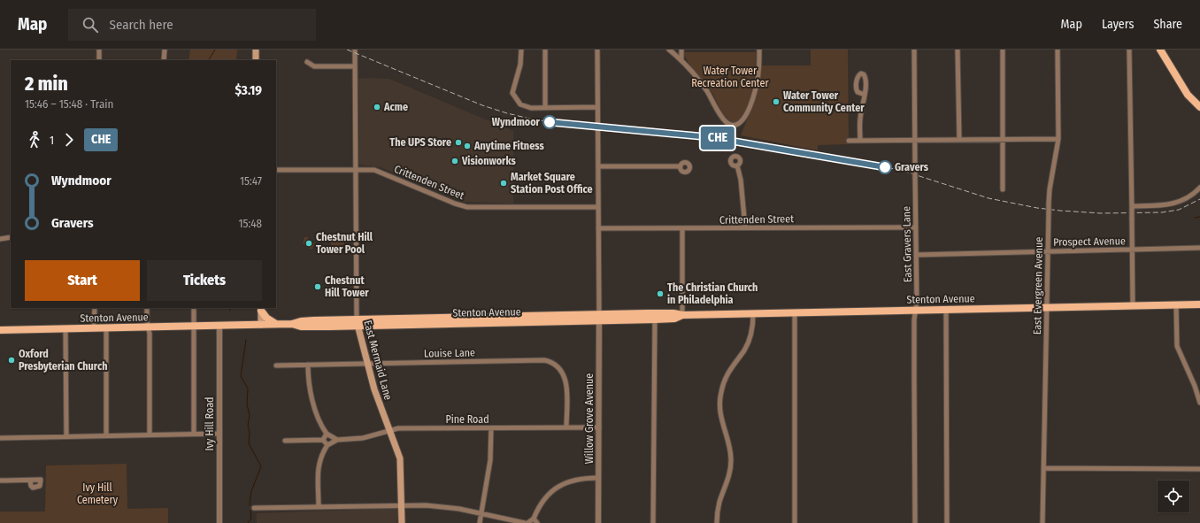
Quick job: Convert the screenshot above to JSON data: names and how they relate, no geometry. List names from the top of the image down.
{
  "streets": {
    "main road": ["Stenton Avenue", "East Mermaid Lane"],
    "street": [
      "Crittenden Street",
      "Prospect Avenue",
      "East Gravers Lane",
      "East Evergreen Avenue",
      "Louise Lane",
      "Willow Grove Avenue",
      "Pine Road",
      "Ivy Hill Road"
    ]
  },
  "crossings": [
    ["Crittenden Street", "East Gravers Lane"],
    ["Crittenden Street", "East Mermaid Lane"],
    ["Prospect Avenue", "East Gravers Lane"],
    ["Prospect Avenue", "East Evergreen Avenue"],
    ["East Gravers Lane", "Stenton Avenue"],
    ["East Evergreen Avenue", "Stenton Avenue"],
    ["Stenton Avenue", "East Mermaid Lane"],
    ["Stenton Avenue", "Willow Grove Avenue"],
    ["Stenton Avenue", "Ivy Hill Road"],
    ["Louise Lane", "East Mermaid Lane"],
    ["Louise Lane", "Pine Road"],
    ["East Mermaid Lane", "Pine Road"],
    ["Willow Grove Avenue", "Pine Road"]
  ],
  "parks": ["Water Tower Recreation Center", "Ivy Hill Cemetery"],
  "places": [
    "Water Tower Community Center",
    "Acme",
    "Wyndmoor",
    "The UPS Store",
    "Anytime Fitness",
    "Visionworks",
    "Gravers",
    "Market Square Station Post Office",
    "Chestnut Hill Tower Pool",
    "Chestnut Hill Tower",
    "The Christian Church in Philadelphia",
    "Oxford Presbyterian Church"
  ],
  "page": {
    "header": "Map",
    "search": "Search here",
    "nav": ["Map", "Layers", "Share"],
    "on_map": "CHE",
    "heading": ["2 min", "15:46 – 15:48 · Train", "$3.19"],
    "legs": ["1", "CHE"],
    "list": [
      {
        "name": "Wyndmoor",
        "value": "15:47"
      },
      {
        "name": "Gravers",
        "value": "15:48"
      }
    ],
    "buttons": ["Start", "Tickets"]
  }
}
